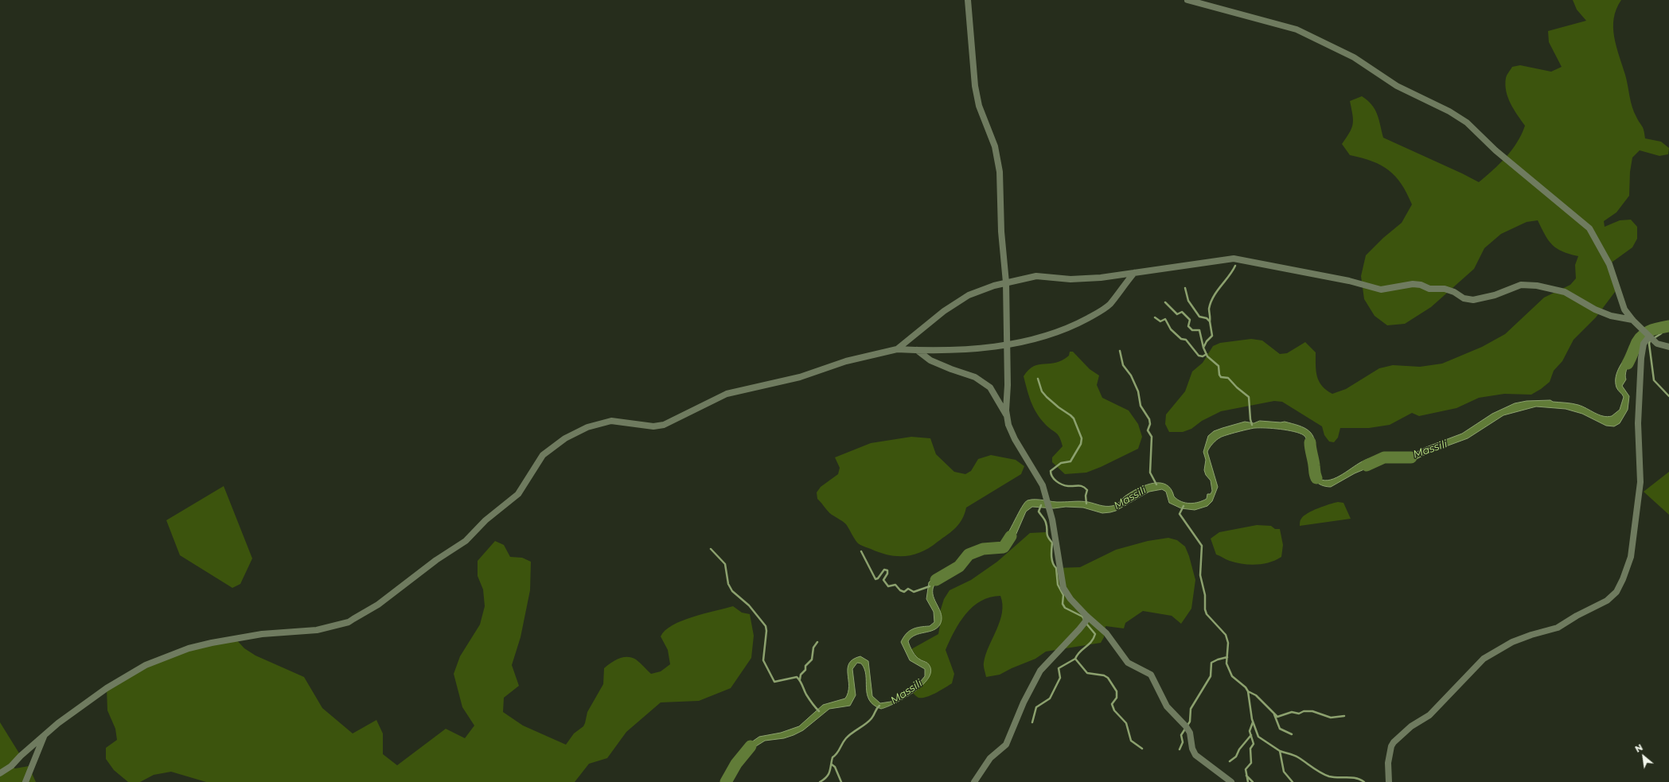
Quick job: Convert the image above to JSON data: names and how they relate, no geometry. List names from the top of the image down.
{
  "water": ["Massili"],
  "north": "top left"
}
